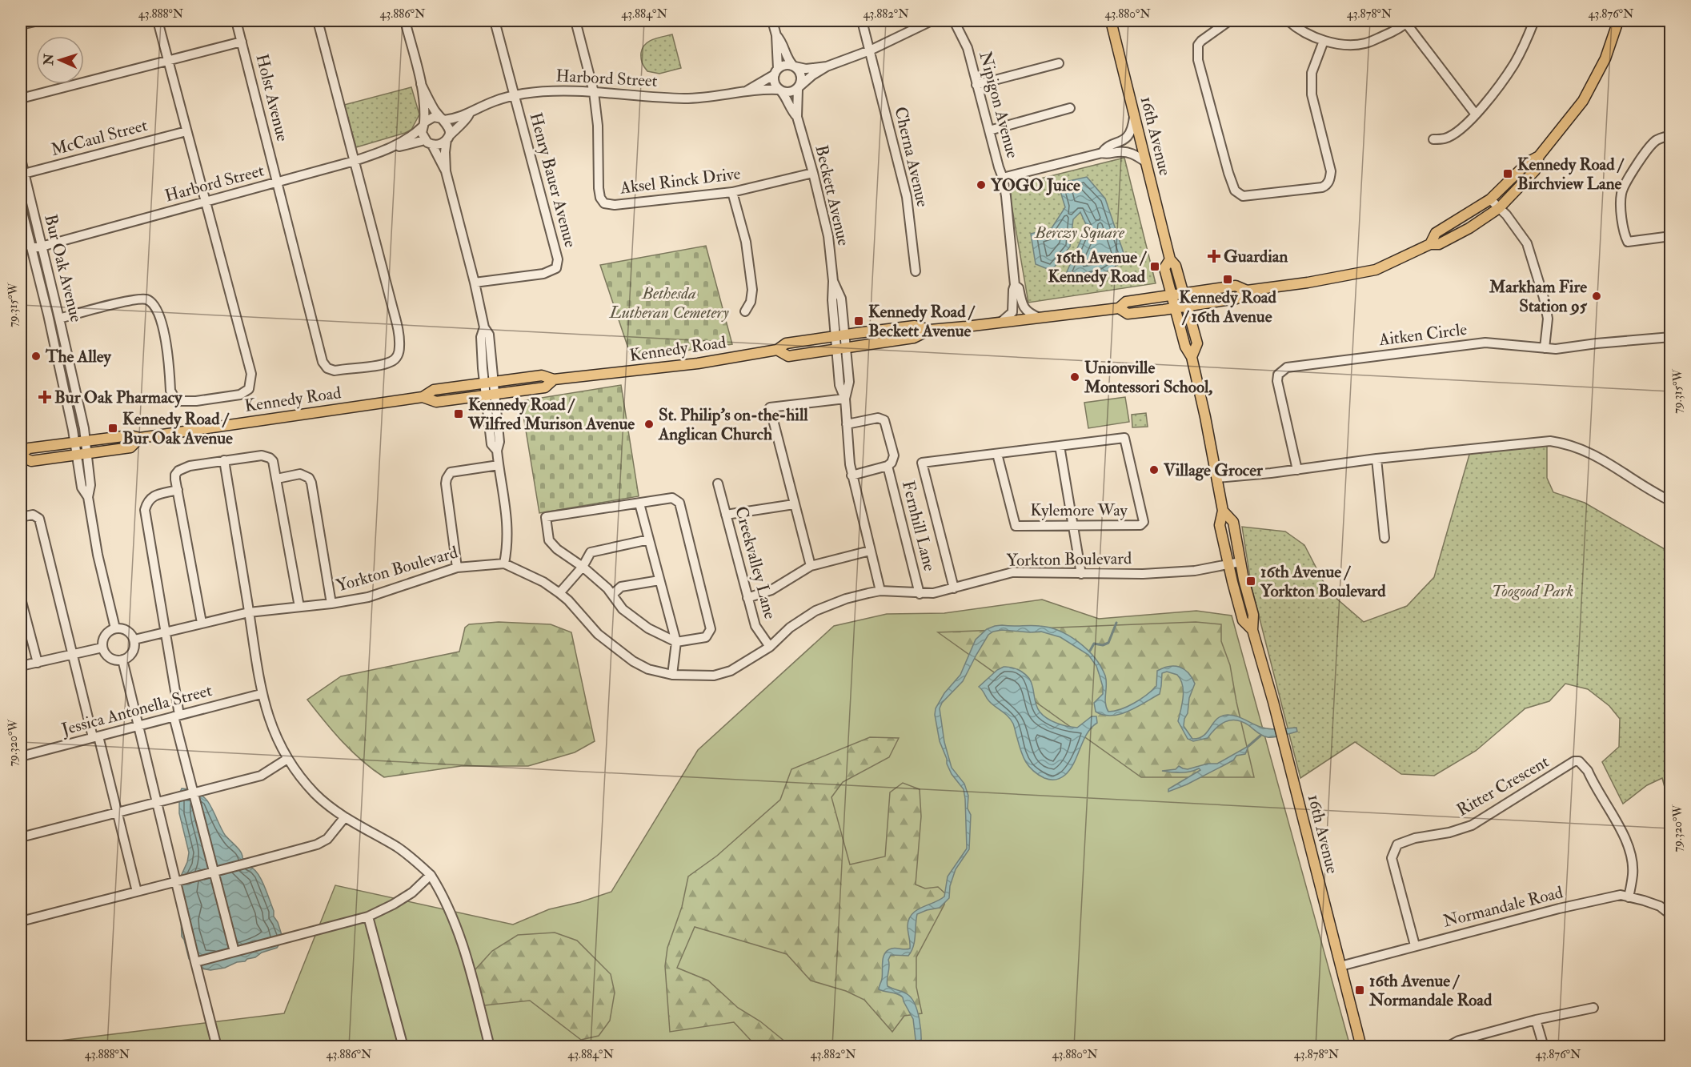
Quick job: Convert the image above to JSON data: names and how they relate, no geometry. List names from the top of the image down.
{
  "streets": {
    "main road": ["16th Avenue", "Kennedy Road"],
    "street": [
      "Harbord Street",
      "Holst Avenue",
      "Nipigon Avenue",
      "McCaul Street",
      "Cherna Avenue",
      "Henry Bauer Avenue",
      "Aksel Rinck Drive",
      "Beckett Avenue",
      "Bur Oak Avenue",
      "Aitken Circle",
      "Kylemore Way",
      "Fernhill Lane",
      "Yorkton Boulevard",
      "Creekvalley Lane",
      "Jessica Antonella Street",
      "Ritter Crescent",
      "Normandale Road"
    ]
  },
  "crossings": [
    ["Harbord Street", "Holst Avenue"],
    ["Harbord Street", "Henry Bauer Avenue"],
    ["Harbord Street", "Aksel Rinck Drive"],
    ["Harbord Street", "Beckett Avenue"],
    ["Harbord Street", "Bur Oak Avenue"],
    ["Nipigon Avenue", "Kennedy Road"],
    ["16th Avenue", "Kennedy Road"],
    ["16th Avenue", "Yorkton Boulevard"],
    ["16th Avenue", "Normandale Road"],
    ["McCaul Street", "Bur Oak Avenue"],
    ["Aksel Rinck Drive", "Beckett Avenue"],
    ["Beckett Avenue", "Kennedy Road"],
    ["Beckett Avenue", "Fernhill Lane"],
    ["Beckett Avenue", "Yorkton Boulevard"],
    ["Bur Oak Avenue", "Kennedy Road"],
    ["Kylemore Way", "Yorkton Boulevard"],
    ["Fernhill Lane", "Yorkton Boulevard"],
    ["Yorkton Boulevard", "Creekvalley Lane"],
    ["Ritter Crescent", "Normandale Road"]
  ],
  "parks": ["Berczy Square", "Bethesda Lutheran Cemetery", "Toogood Park"],
  "places": {
    "transit": [
      "Kennedy Road / Birchview Lane",
      "16th Avenue / Kennedy Road",
      "Kennedy Road / 16th Avenue",
      "Kennedy Road / Beckett Avenue",
      "Kennedy Road / Wilfred Murison Avenue",
      "Kennedy Road / Bur Oak Avenue",
      "16th Avenue / Yorkton Boulevard",
      "16th Avenue / Normandale Road"
    ],
    "other": [
      "YOGO Juice",
      "Markham Fire Station 95",
      "The Alley",
      "Unionville Montessori School,",
      "St. Philip's on-the-hill Anglican Church",
      "Village Grocer"
    ],
    "health": ["Guardian", "Bur Oak Pharmacy"]
  },
  "north": "left",
  "coordinates": [
    "43.888°N",
    "43.886°N",
    "43.884°N",
    "43.882°N",
    "43.880°N",
    "43.878°N",
    "43.876°N",
    "79.315°W",
    "79.320°W"
  ]
}
